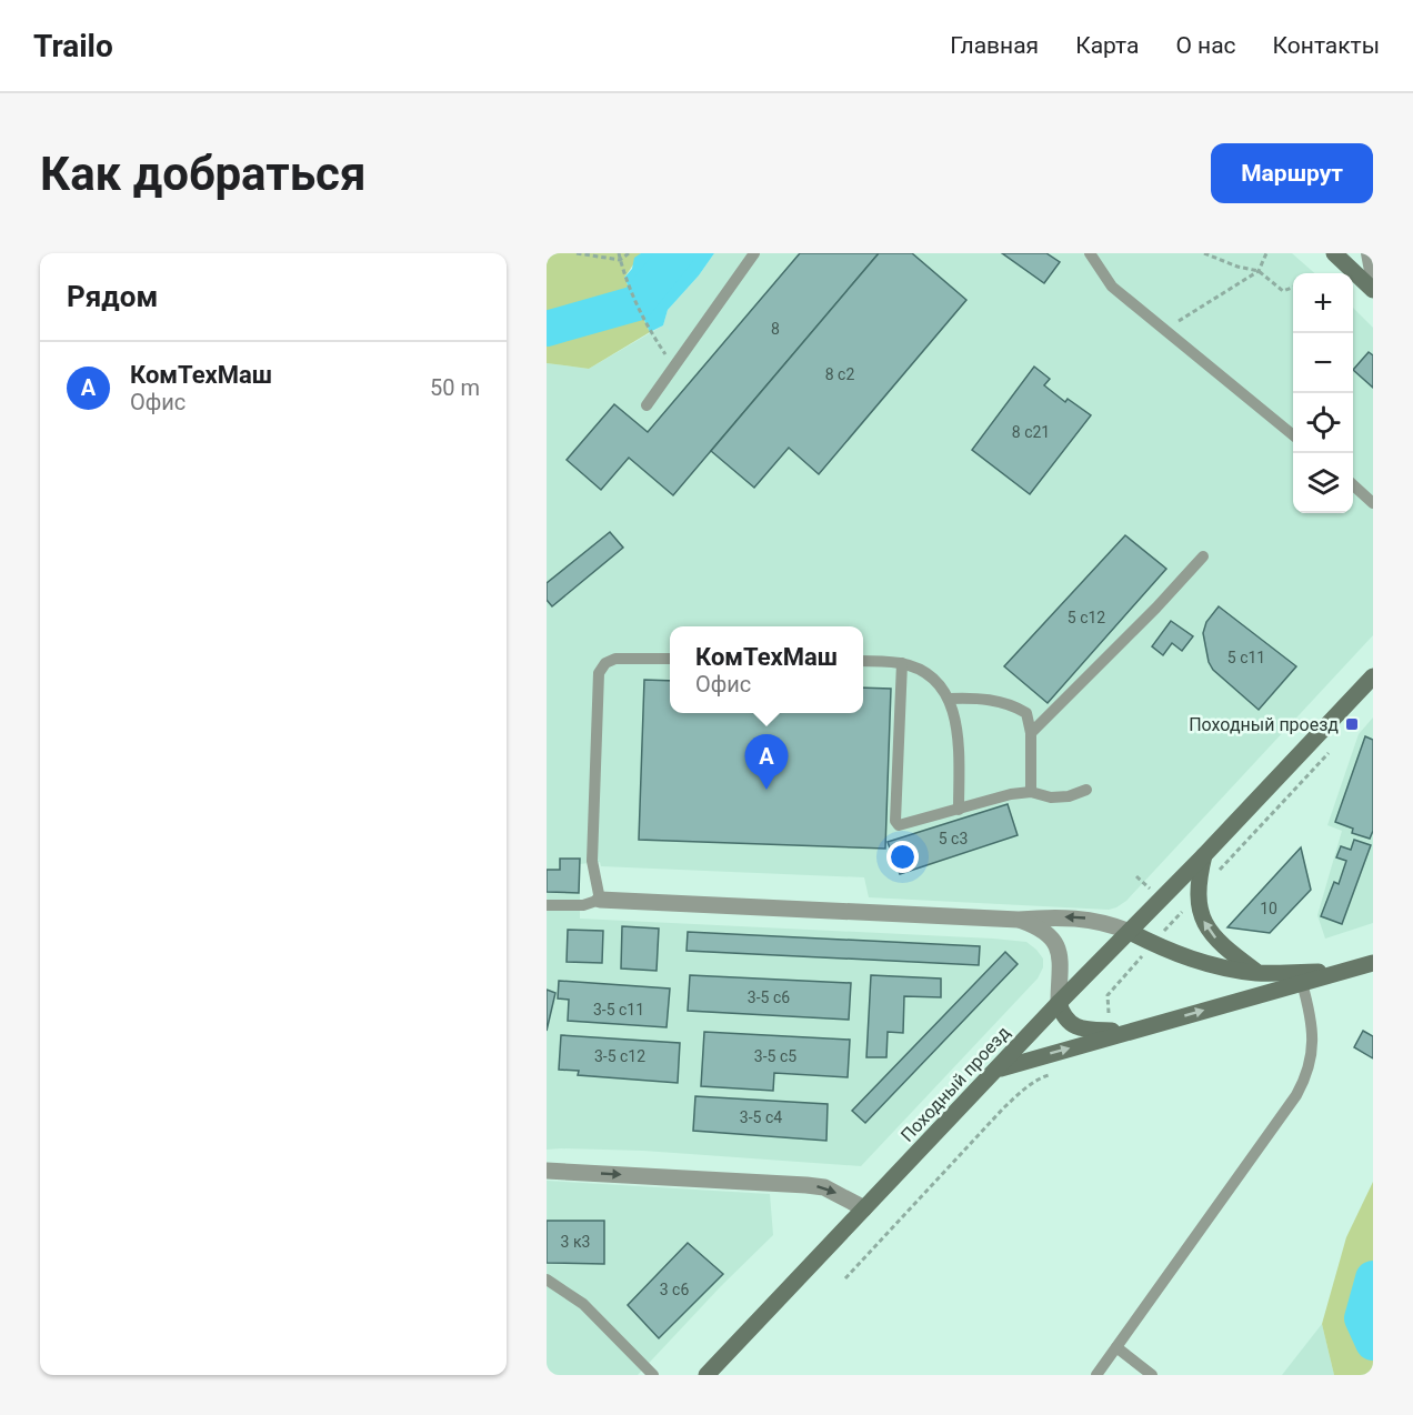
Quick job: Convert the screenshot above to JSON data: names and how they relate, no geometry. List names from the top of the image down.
{
  "streets": {
    "main road": ["Походный проезд"]
  },
  "places": {
    "transit": ["Походный проезд"]
  },
  "house_numbers": [
    "8",
    "8 с2",
    "8 с21",
    "5 с12",
    "5 с11",
    "5 с3",
    "10",
    "3-5 с6",
    "3-5 с11",
    "3-5 с12",
    "3-5 с5",
    "3-5 с4",
    "3 к3",
    "3 с6"
  ],
  "page": {
    "header": "Trailo",
    "nav": [
      "Главная",
      "Карта",
      "О нас",
      "Контакты"
    ],
    "buttons": "Маршрут",
    "title": "Как добраться",
    "heading": "Рядом",
    "map_buttons": ["+", "−"],
    "list": [
      {
        "mark": "A",
        "name": "КомТехМаш",
        "note": "Офис",
        "value": "50 m"
      }
    ],
    "popup": ["КомТехМаш", "Офис"],
    "pins": "A"
  }
}
